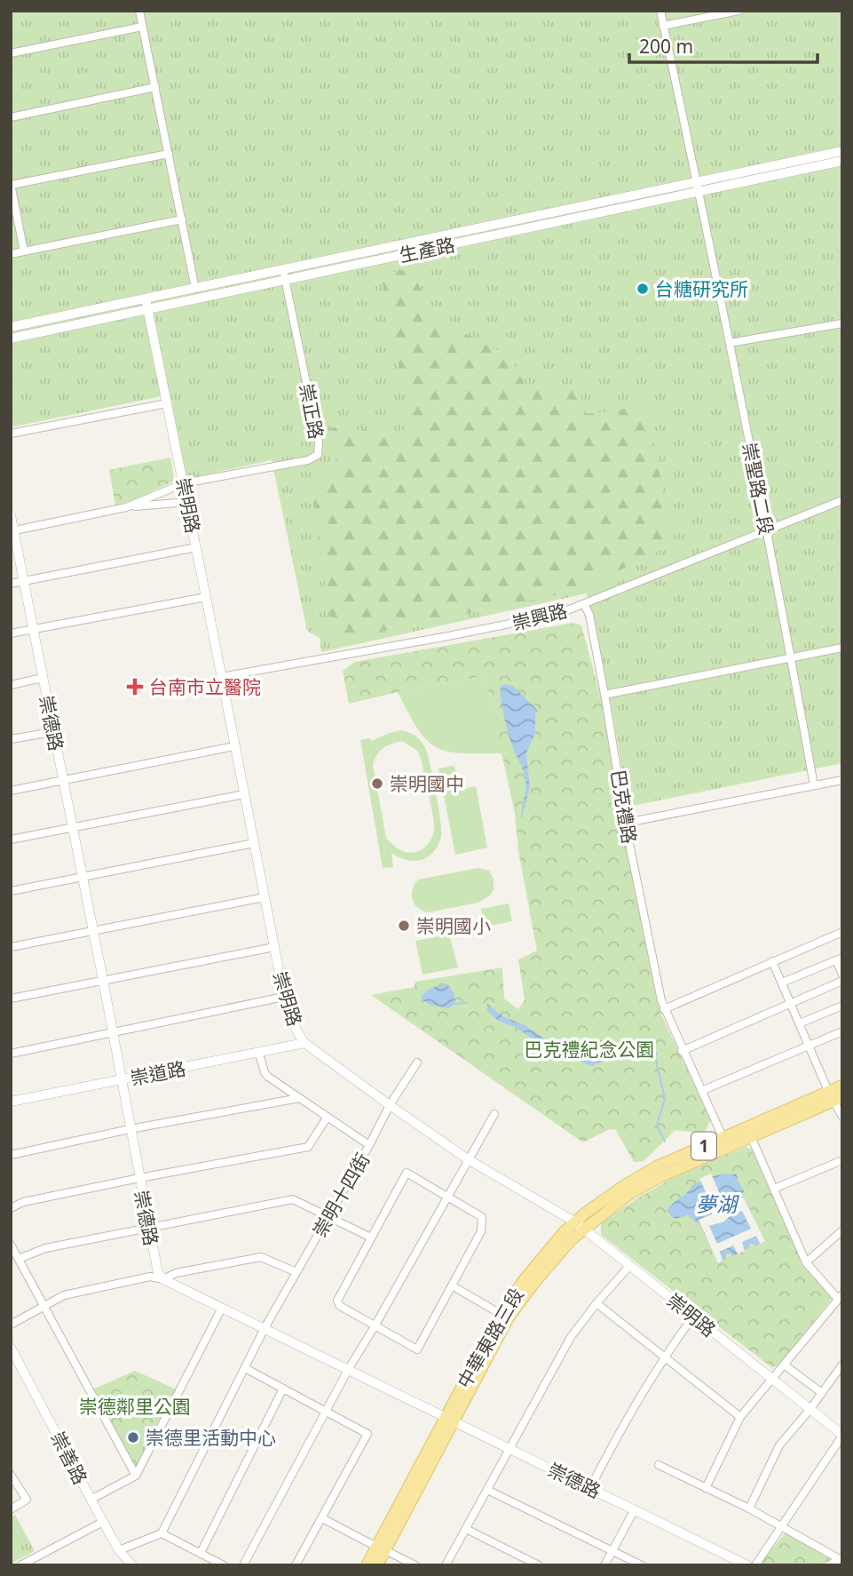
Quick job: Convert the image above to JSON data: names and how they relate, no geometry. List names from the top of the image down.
{
  "streets": {
    "main road": ["1", "中華東路三段"],
    "street": [
      "生產路",
      "崇正路",
      "崇聖路二段",
      "崇明路",
      "崇興路",
      "崇德路",
      "巴克禮路",
      "崇道路",
      "崇明十四街",
      "崇善路"
    ]
  },
  "crossings": [
    ["生產路", "崇正路"],
    ["生產路", "崇聖路二段"],
    ["生產路", "崇明路"],
    ["崇正路", "崇明路"],
    ["崇聖路二段", "崇興路"],
    ["崇明路", "崇興路"],
    ["崇明路", "崇道路"],
    ["崇明路", "崇明十四街"],
    ["崇明路", "中華東路三段"],
    ["崇興路", "巴克禮路"],
    ["崇德路", "崇道路"],
    ["崇德路", "崇明十四街"],
    ["崇德路", "中華東路三段"],
    ["巴克禮路", "中華東路三段"]
  ],
  "water": ["夢湖"],
  "parks": ["巴克禮紀念公園", "崇德鄰里公園"],
  "places": {
    "other": [
      "台糖研究所",
      "崇明國中",
      "崇明國小",
      "崇德里活動中心"
    ],
    "health": ["台南市立醫院"]
  },
  "scale_bar": "200 m"
}
